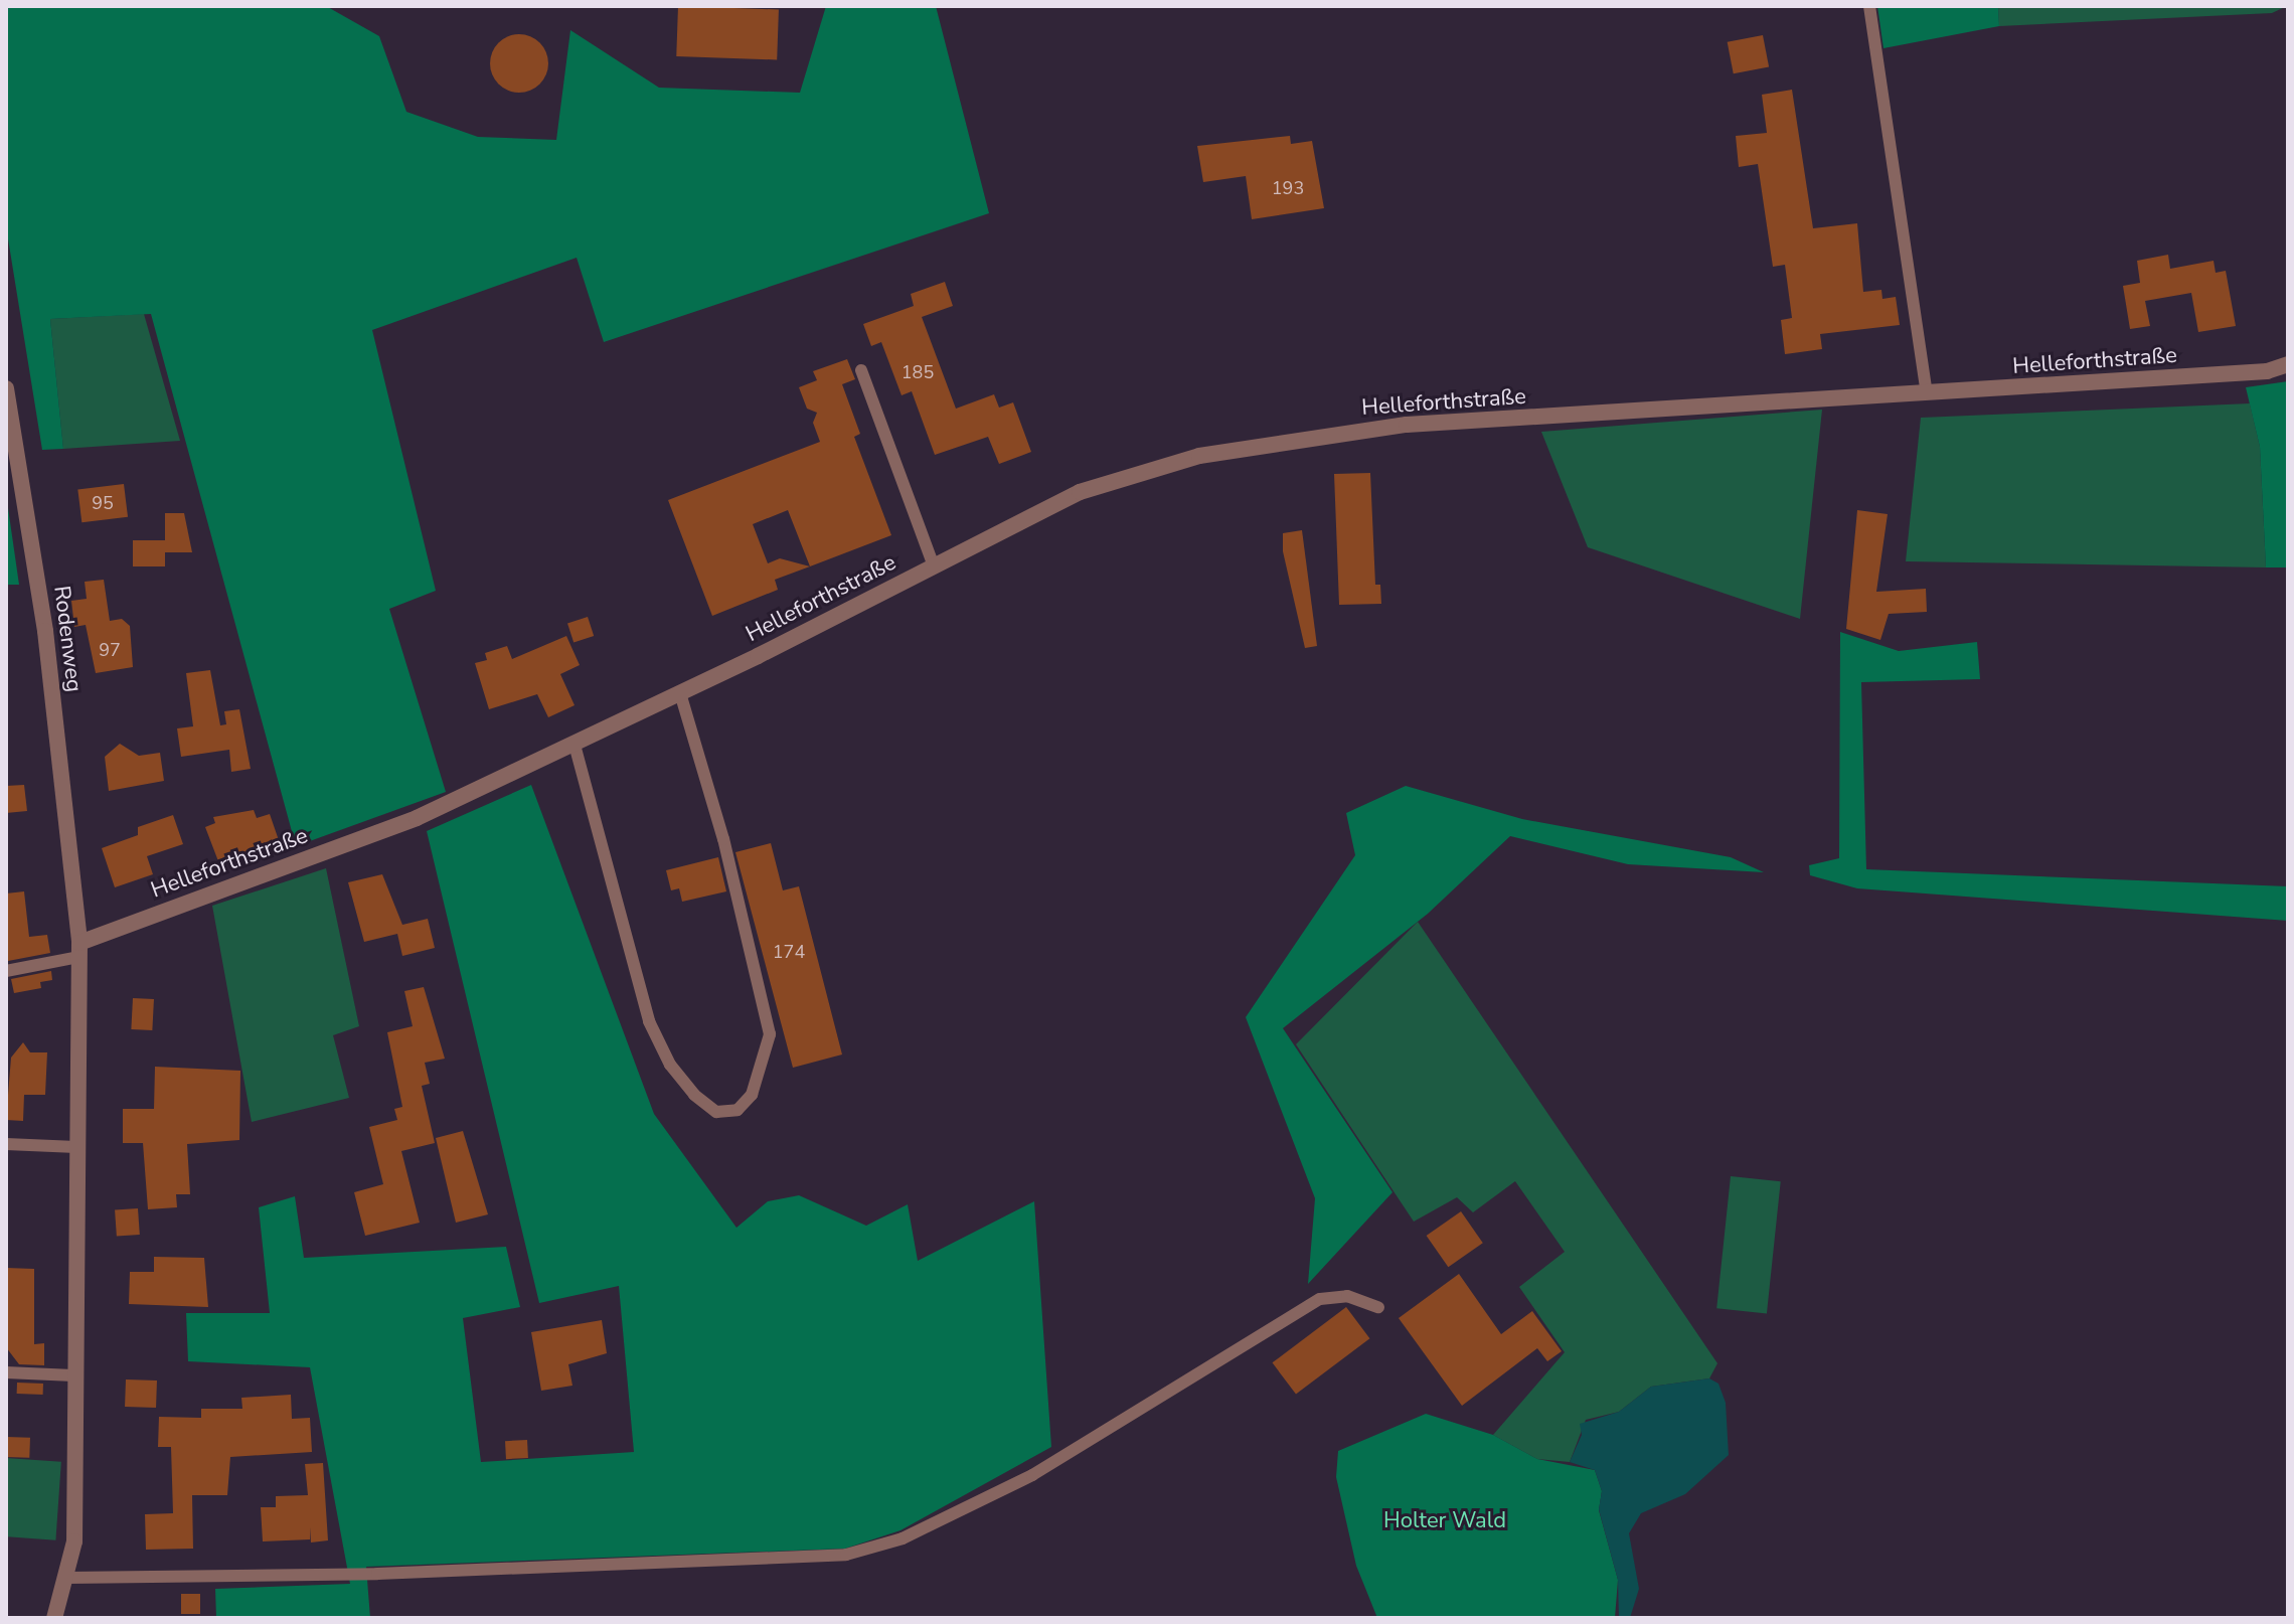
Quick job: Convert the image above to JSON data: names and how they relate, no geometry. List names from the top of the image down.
{
  "streets": {
    "street": ["Helleforthstraße", "Rodenweg"]
  },
  "crossings": [
    ["Helleforthstraße", "Rodenweg"]
  ],
  "parks": ["Holter Wald"],
  "house_numbers": [
    "193",
    "185",
    "95",
    "97",
    "174"
  ]
}
